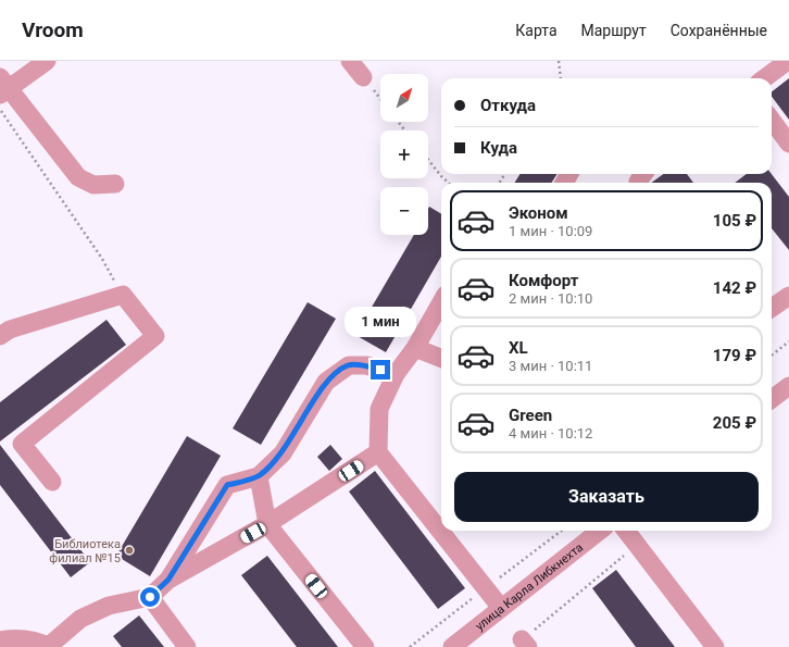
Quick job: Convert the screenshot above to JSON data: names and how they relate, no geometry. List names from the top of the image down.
{
  "streets": {
    "street": ["улица Карла Либкнехта"]
  },
  "places": ["Библиотека филиал №15"],
  "north": "top right",
  "page": {
    "header": "Vroom",
    "nav": ["Карта", "Маршрут", "Сохранённые"],
    "map_buttons": ["+", "−"],
    "banner": ["Откуда", "Куда"],
    "list": [
      {
        "name": "Эконом",
        "note": "1 мин · 10:09",
        "value": "105 ₽"
      },
      {
        "name": "Комфорт",
        "note": "2 мин · 10:10",
        "value": "142 ₽"
      },
      {
        "name": "XL",
        "note": "3 мин · 10:11",
        "value": "179 ₽"
      },
      {
        "name": "Green",
        "note": "4 мин · 10:12",
        "value": "205 ₽"
      }
    ],
    "bubble": "1 мин",
    "buttons": "Заказать"
  }
}
